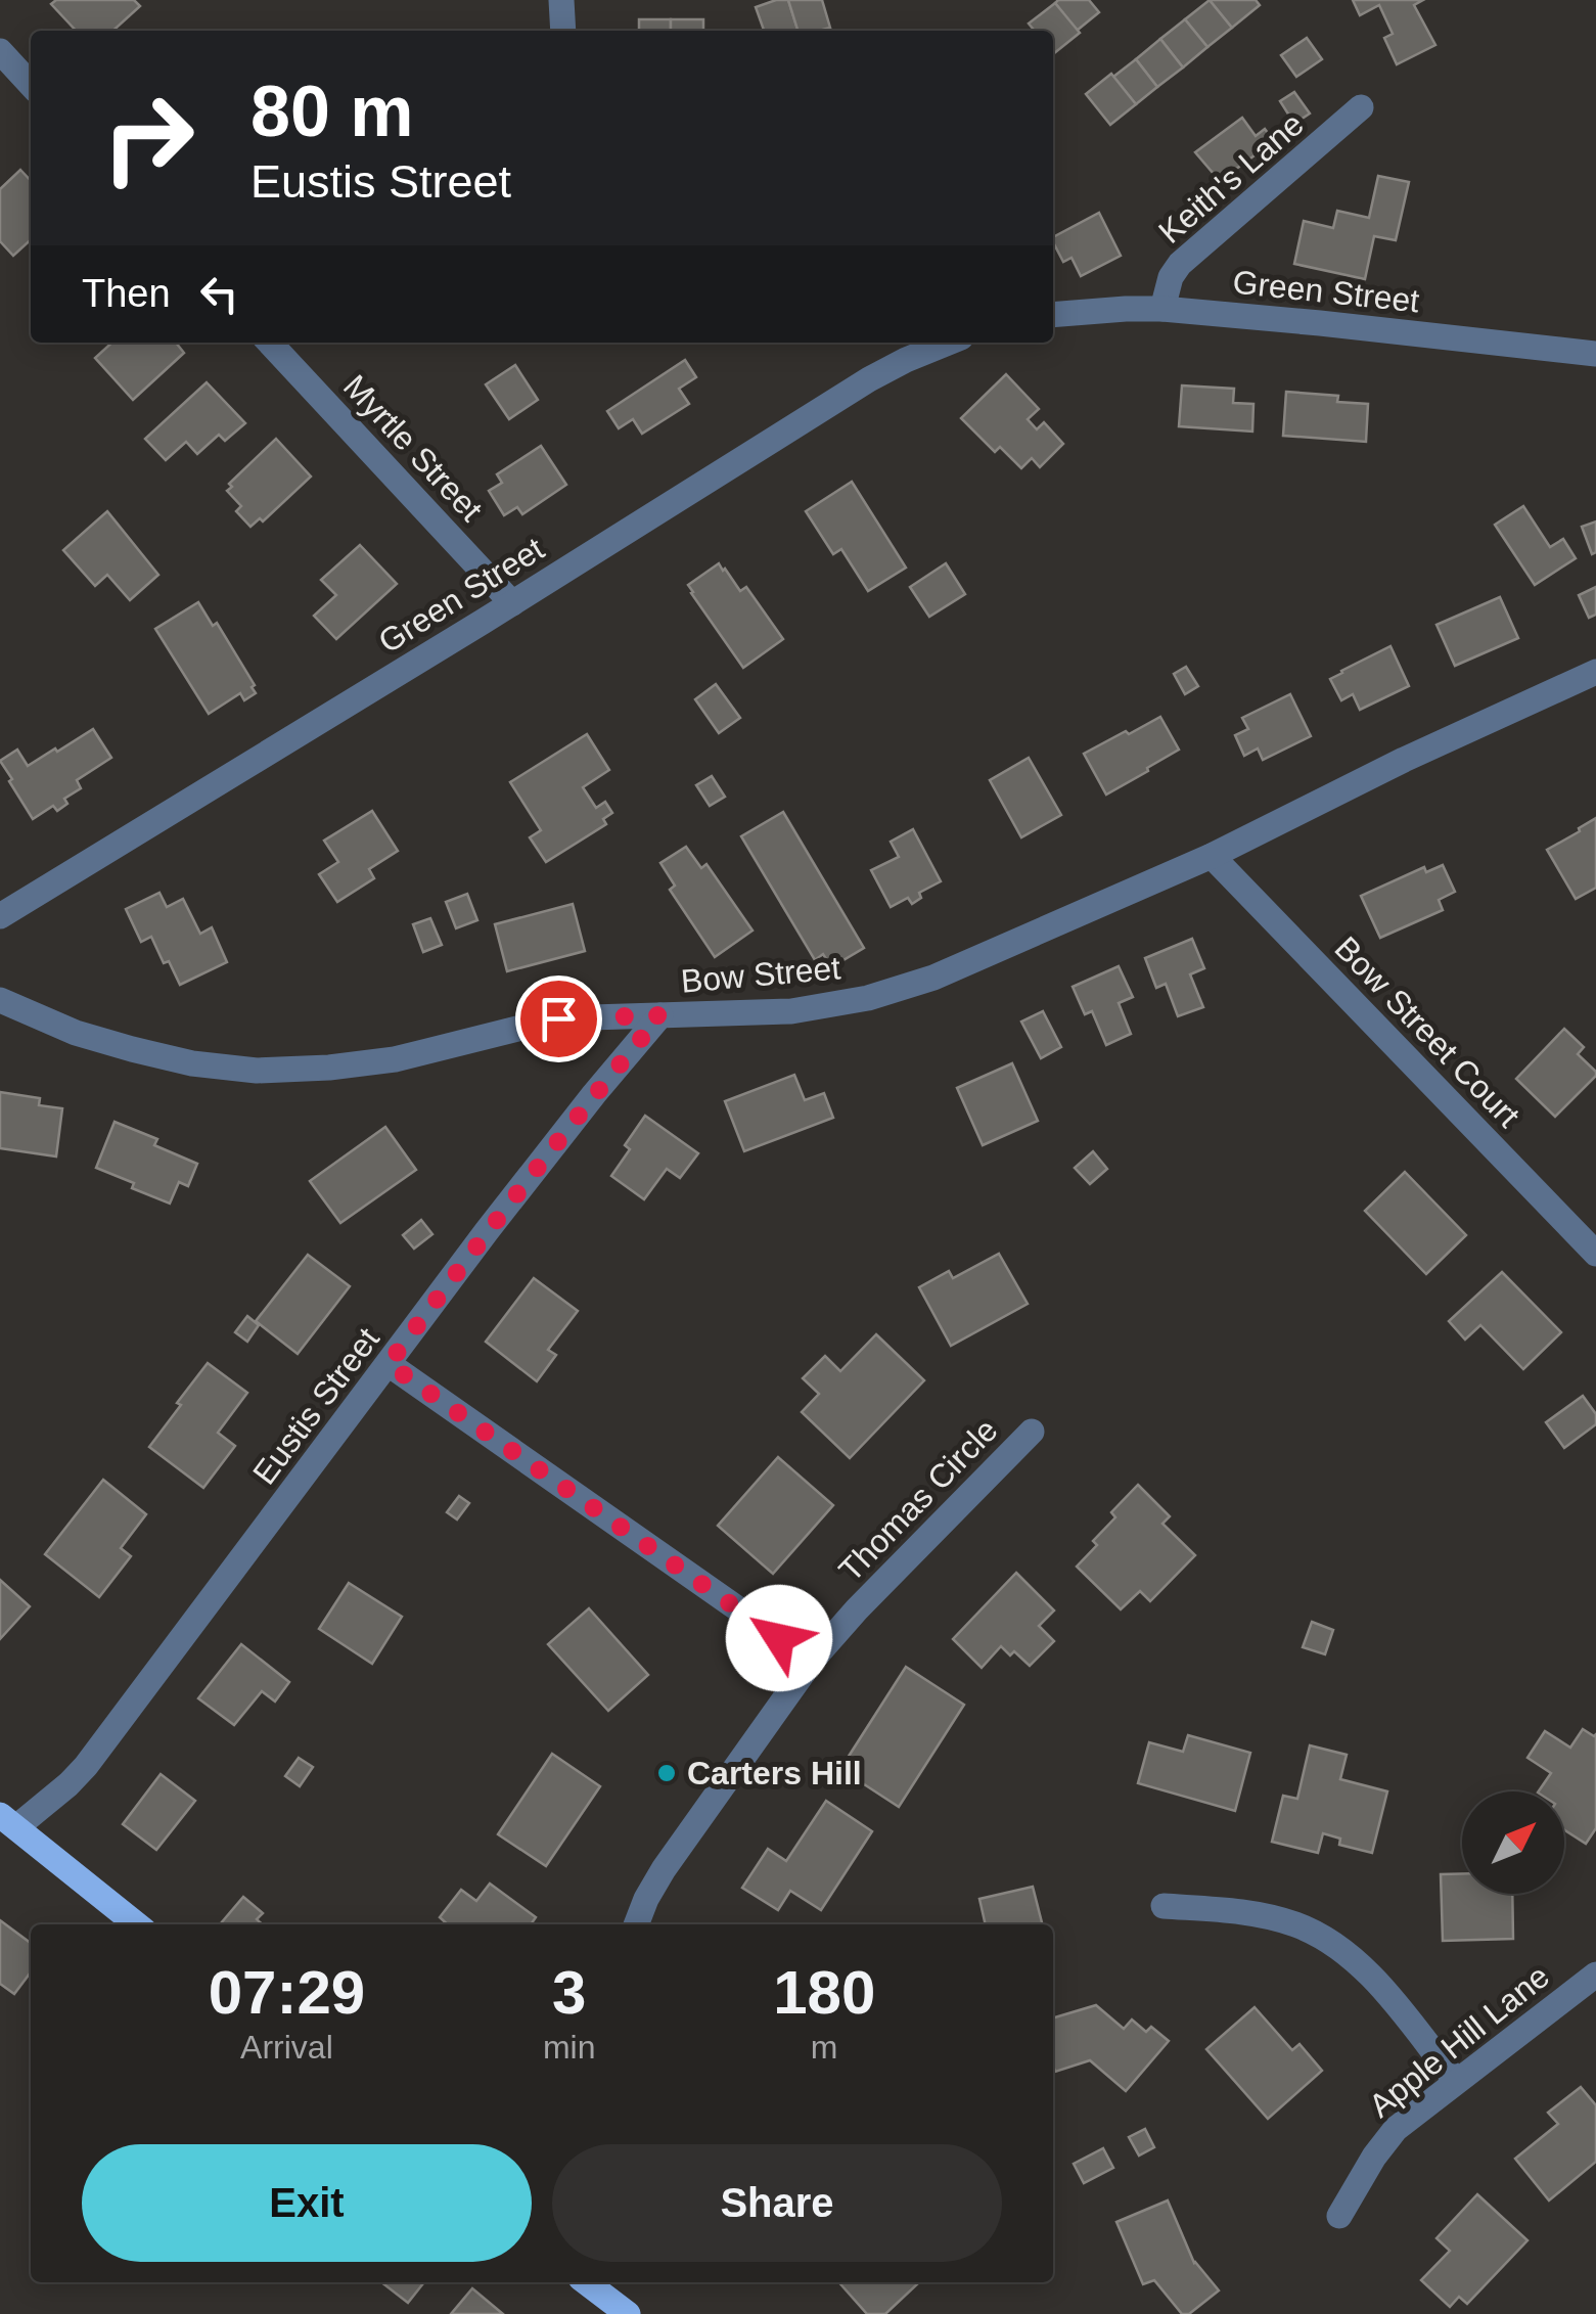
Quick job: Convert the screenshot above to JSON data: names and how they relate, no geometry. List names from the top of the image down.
{
  "streets": {
    "street": [
      "Keith's Lane",
      "Green Street",
      "Myrtle Street",
      "Bow Street",
      "Bow Street Court",
      "Eustis Street",
      "Thomas Circle",
      "Apple Hill Lane"
    ]
  },
  "crossings": [
    ["Keith's Lane", "Green Street"],
    ["Green Street", "Myrtle Street"],
    ["Bow Street", "Bow Street Court"],
    ["Bow Street", "Eustis Street"]
  ],
  "places": ["Carters Hill"],
  "north": "top right",
  "page": {
    "turn": ["80 m", "Eustis Street"],
    "then": "Then",
    "eta": [
      "07:29",
      "Arrival",
      "3",
      "min",
      "180",
      "m"
    ],
    "buttons": ["Exit", "Share"]
  }
}
